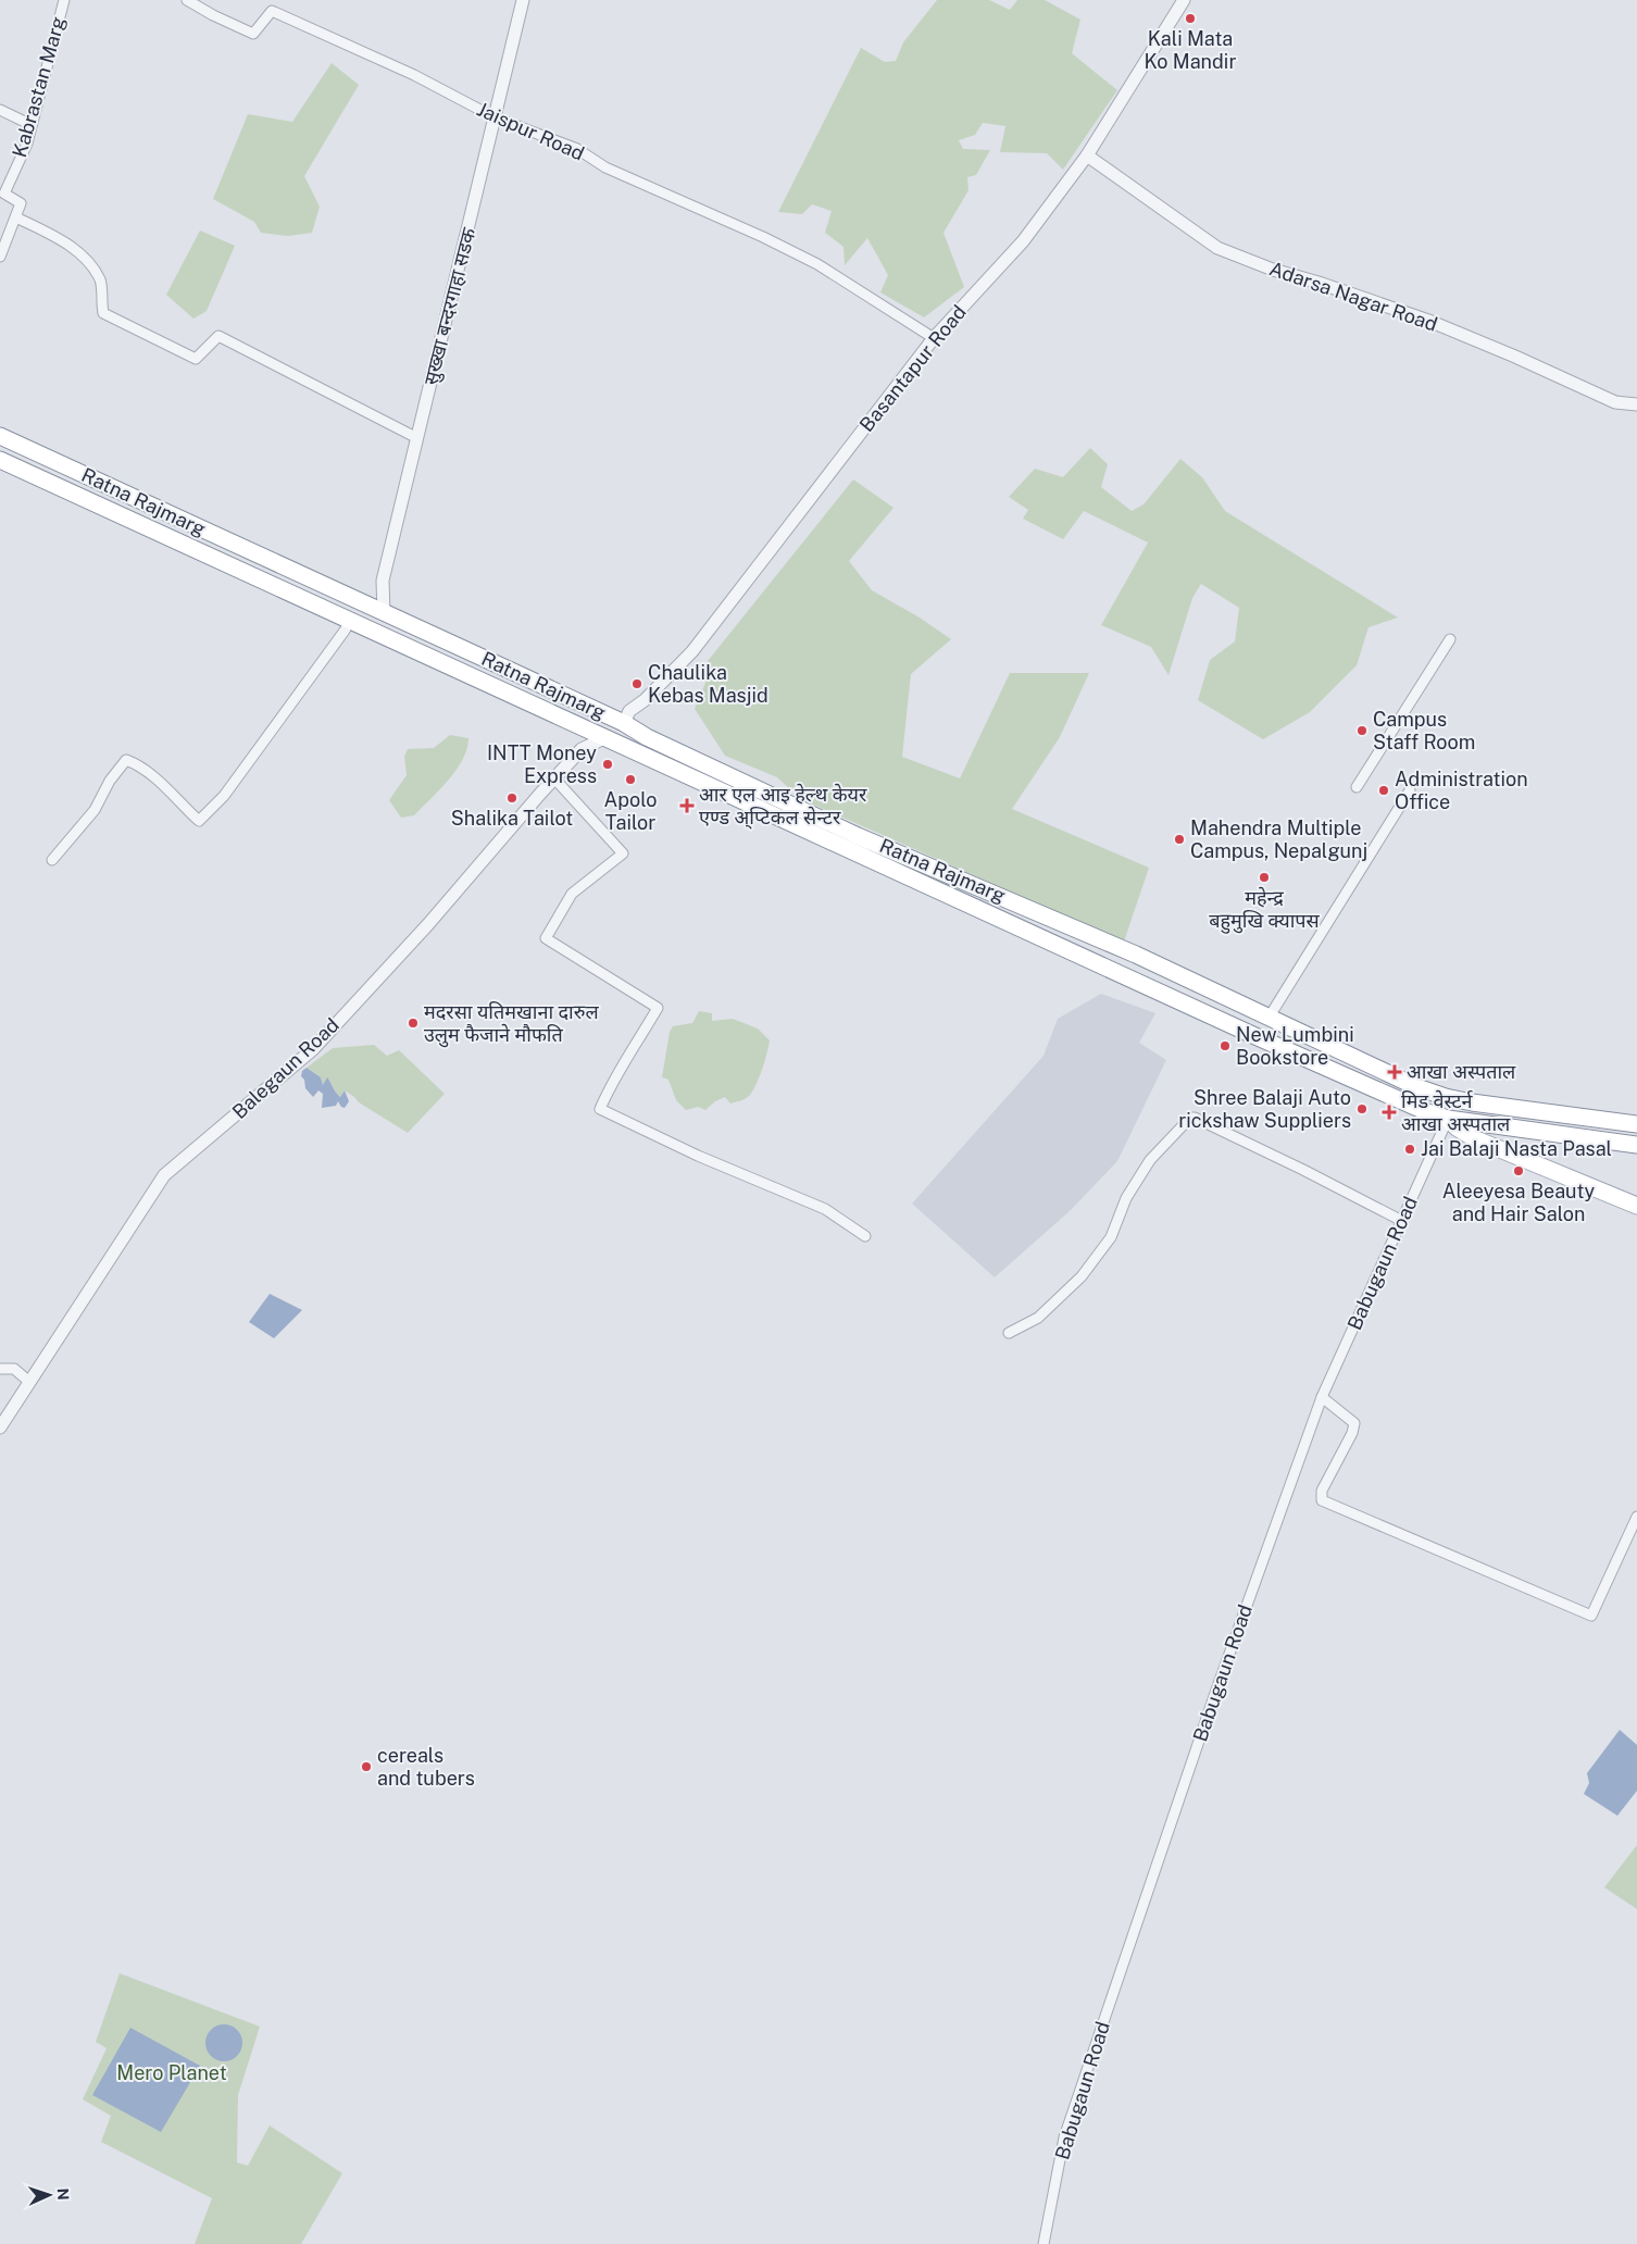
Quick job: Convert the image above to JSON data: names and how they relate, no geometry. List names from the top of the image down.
{
  "streets": {
    "main road": ["Ratna Rajmarg"],
    "street": [
      "Kabrastan Marg",
      "Jaispur Road",
      "Adarsa Nagar Road",
      "सुख्खा बन्दरगाहा सडक",
      "Basantapur Road",
      "Balegaun Road",
      "Babugaun Road"
    ]
  },
  "crossings": [
    ["Jaispur Road", "सुख्खा बन्दरगाहा सडक"],
    ["Jaispur Road", "Basantapur Road"],
    ["Adarsa Nagar Road", "Basantapur Road"],
    ["सुख्खा बन्दरगाहा सडक", "Ratna Rajmarg"],
    ["Basantapur Road", "Ratna Rajmarg"],
    ["Ratna Rajmarg", "Balegaun Road"],
    ["Ratna Rajmarg", "Babugaun Road"]
  ],
  "parks": ["Mero Planet"],
  "places": {
    "other": [
      "Kali Mata Ko Mandir",
      "Chaulika Kebas Masjid",
      "Campus Staff Room",
      "INTT Money Express",
      "Apolo Tailor",
      "Administration Office",
      "Shalika Tailot",
      "Mahendra Multiple Campus, Nepalgunj",
      "महेन्द्र बहुमुखि क्यापस",
      "मदरसा यतिमखाना दारुल उलुम फैजाने माैफति",
      "New Lumbini Bookstore",
      "Shree Balaji Auto rickshaw Suppliers",
      "Jai Balaji Nasta Pasal",
      "Aleeyesa Beauty and Hair Salon",
      "cereals and tubers"
    ],
    "health": ["आर एल आइ हेल्थ केयर एण्ड अ्प्टिकल सेन्टर", "आखा अस्पताल", "मिड वेस्टर्न आखा अस्पताल"]
  },
  "north": "right"
}
